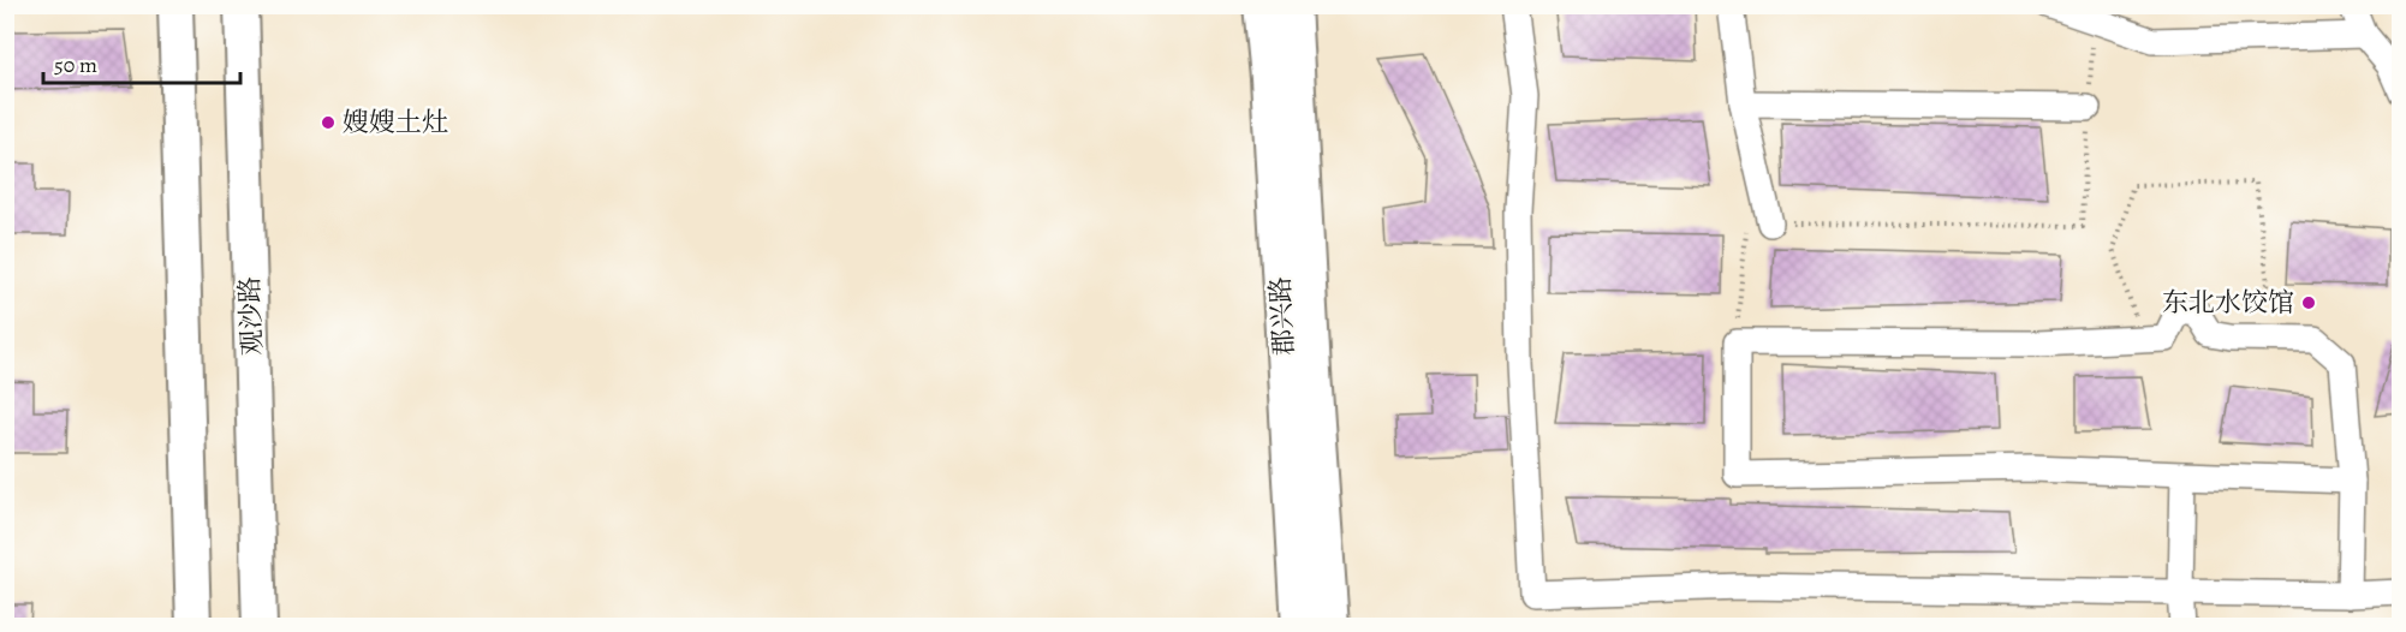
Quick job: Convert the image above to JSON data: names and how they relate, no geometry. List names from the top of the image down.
{
  "streets": {
    "main road": ["观沙路", "郡兴路"]
  },
  "places": ["嫂嫂土灶", "东北水饺馆"],
  "scale_bar": "50 m"
}
